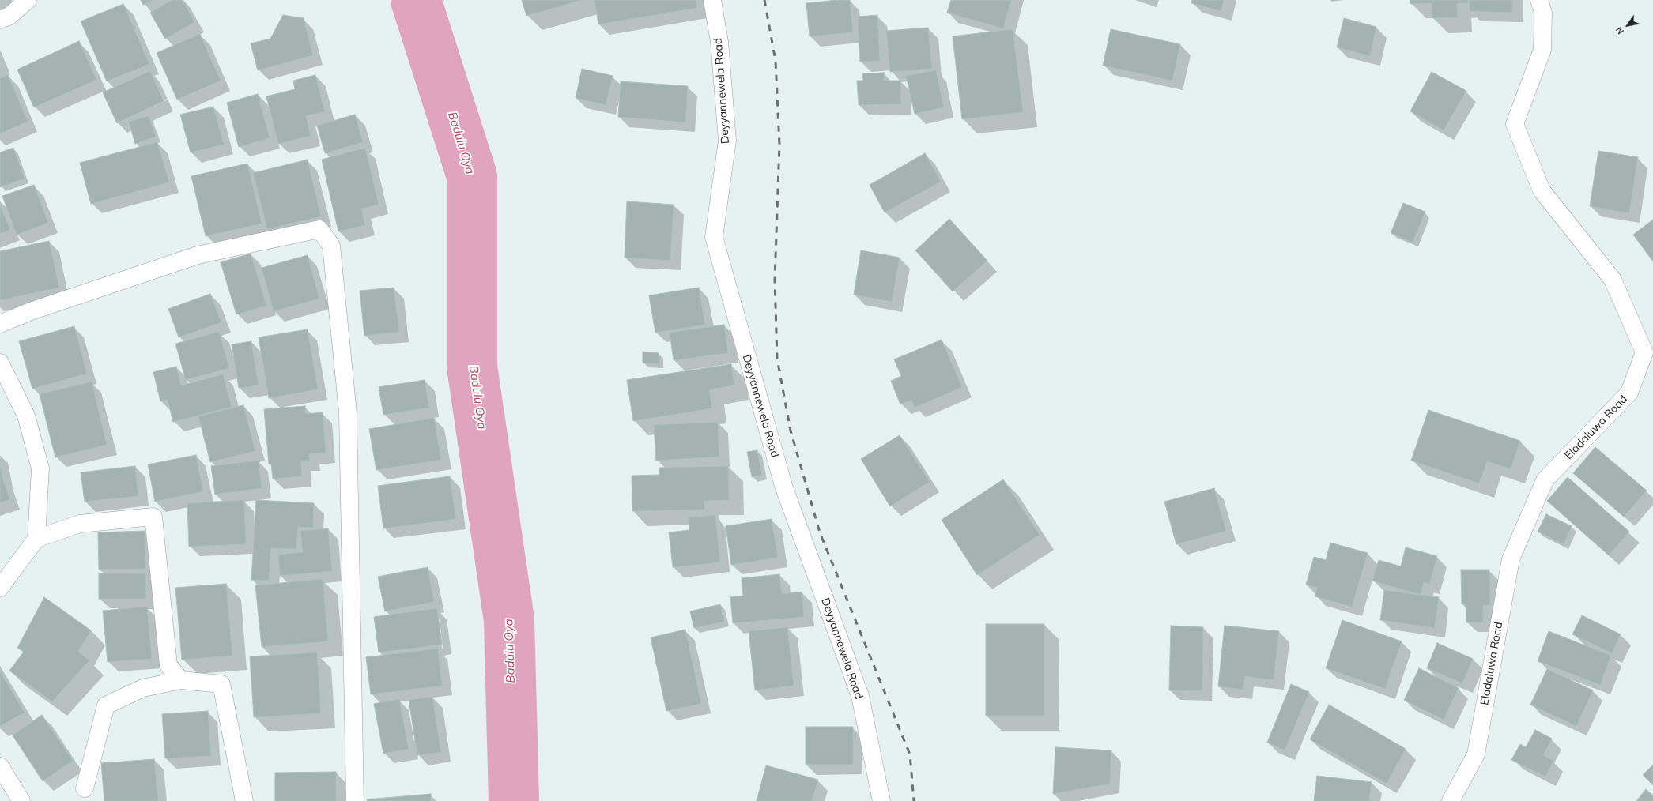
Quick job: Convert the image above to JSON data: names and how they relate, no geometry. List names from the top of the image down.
{
  "streets": {
    "street": ["Deyyannewela Road", "Eladaluwa Road"]
  },
  "water": ["Badulu Oya"],
  "north": "bottom left"
}
